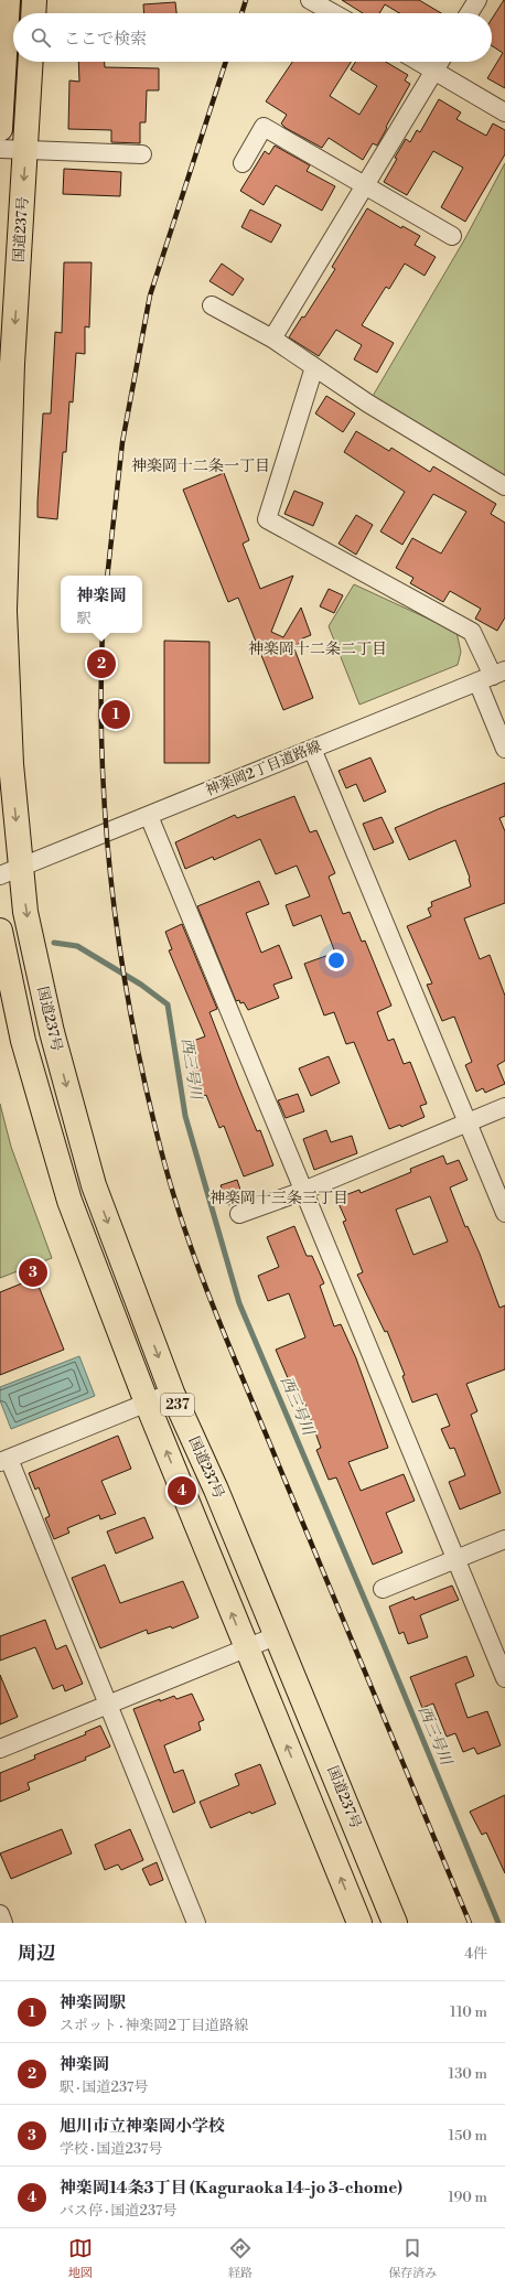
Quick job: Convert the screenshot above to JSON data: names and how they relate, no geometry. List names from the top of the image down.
{
  "streets": {
    "highway": ["国道237号", "237"],
    "street": ["神楽岡2丁目道路線"]
  },
  "crossings": [
    ["国道237号", "神楽岡2丁目道路線"]
  ],
  "districts": ["神楽岡十二条一丁目", "神楽岡十二条二丁目", "神楽岡十三条三丁目"],
  "water": ["西三号川"],
  "page": {
    "search": "ここで検索",
    "popup": ["神楽岡", "駅"],
    "pins": [
      "2",
      "1",
      "3",
      "4"
    ],
    "heading": ["周辺", "4件"],
    "list": [
      {
        "mark": "1",
        "name": "神楽岡駅",
        "note": "スポット · 神楽岡2丁目道路線",
        "value": "110 m"
      },
      {
        "mark": "2",
        "name": "神楽岡",
        "note": "駅 · 国道237号",
        "value": "130 m"
      },
      {
        "mark": "3",
        "name": "旭川市立神楽岡小学校",
        "note": "学校 · 国道237号",
        "value": "150 m"
      },
      {
        "mark": "4",
        "name": "神楽岡14条3丁目 (Kaguraoka 14-jo 3-chome)",
        "note": "バス停 · 国道237号",
        "value": "190 m"
      }
    ],
    "nav": ["地図", "経路", "保存済み"]
  }
}
